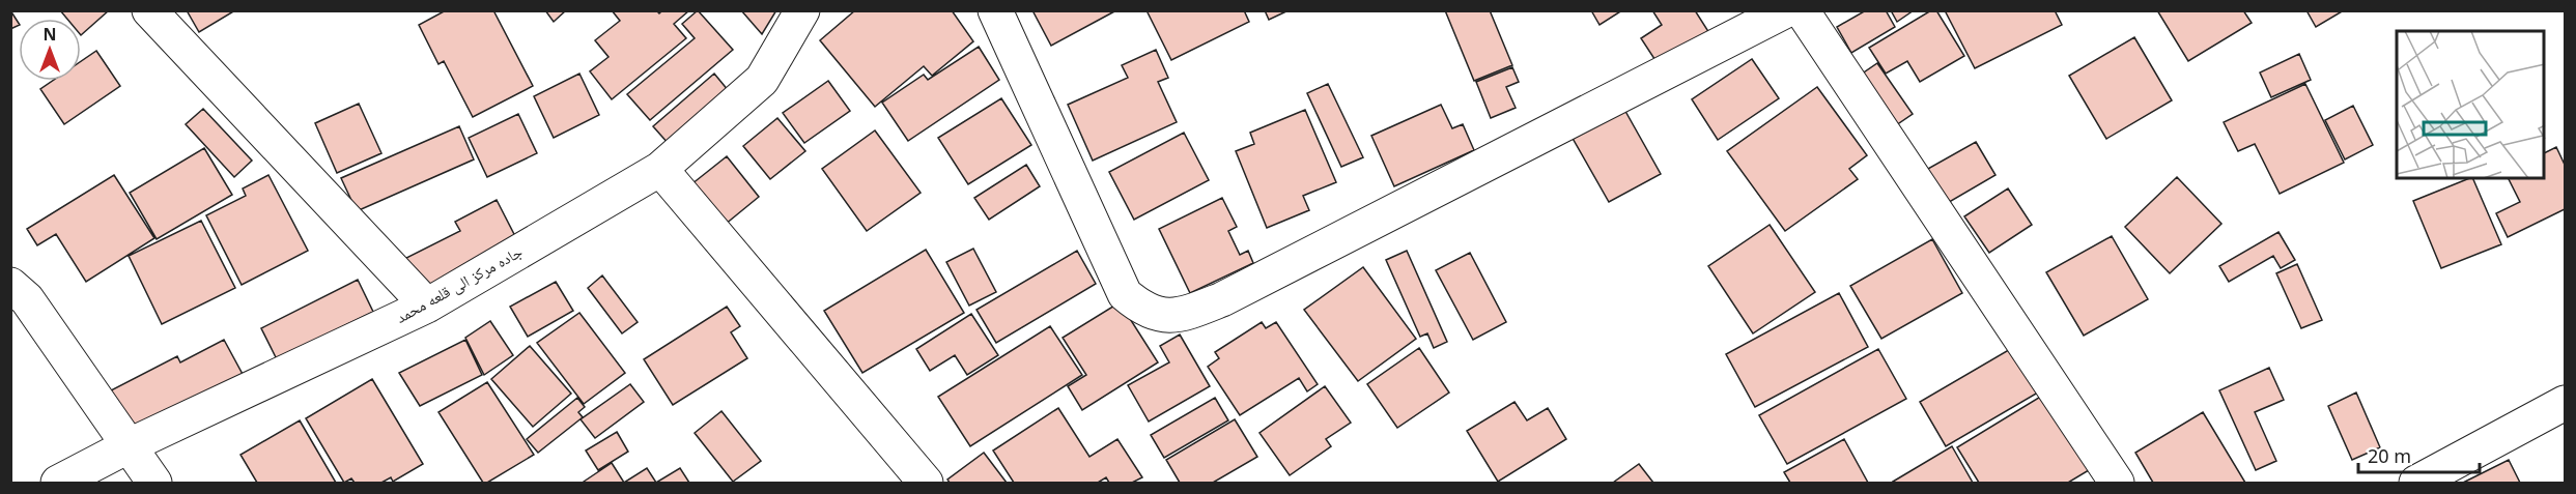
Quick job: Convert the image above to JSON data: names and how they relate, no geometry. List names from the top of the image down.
{
  "streets": {
    "street": ["جاده مرکز الی قلعه محمد"]
  },
  "scale_bar": "20 m",
  "north": "top"
}
